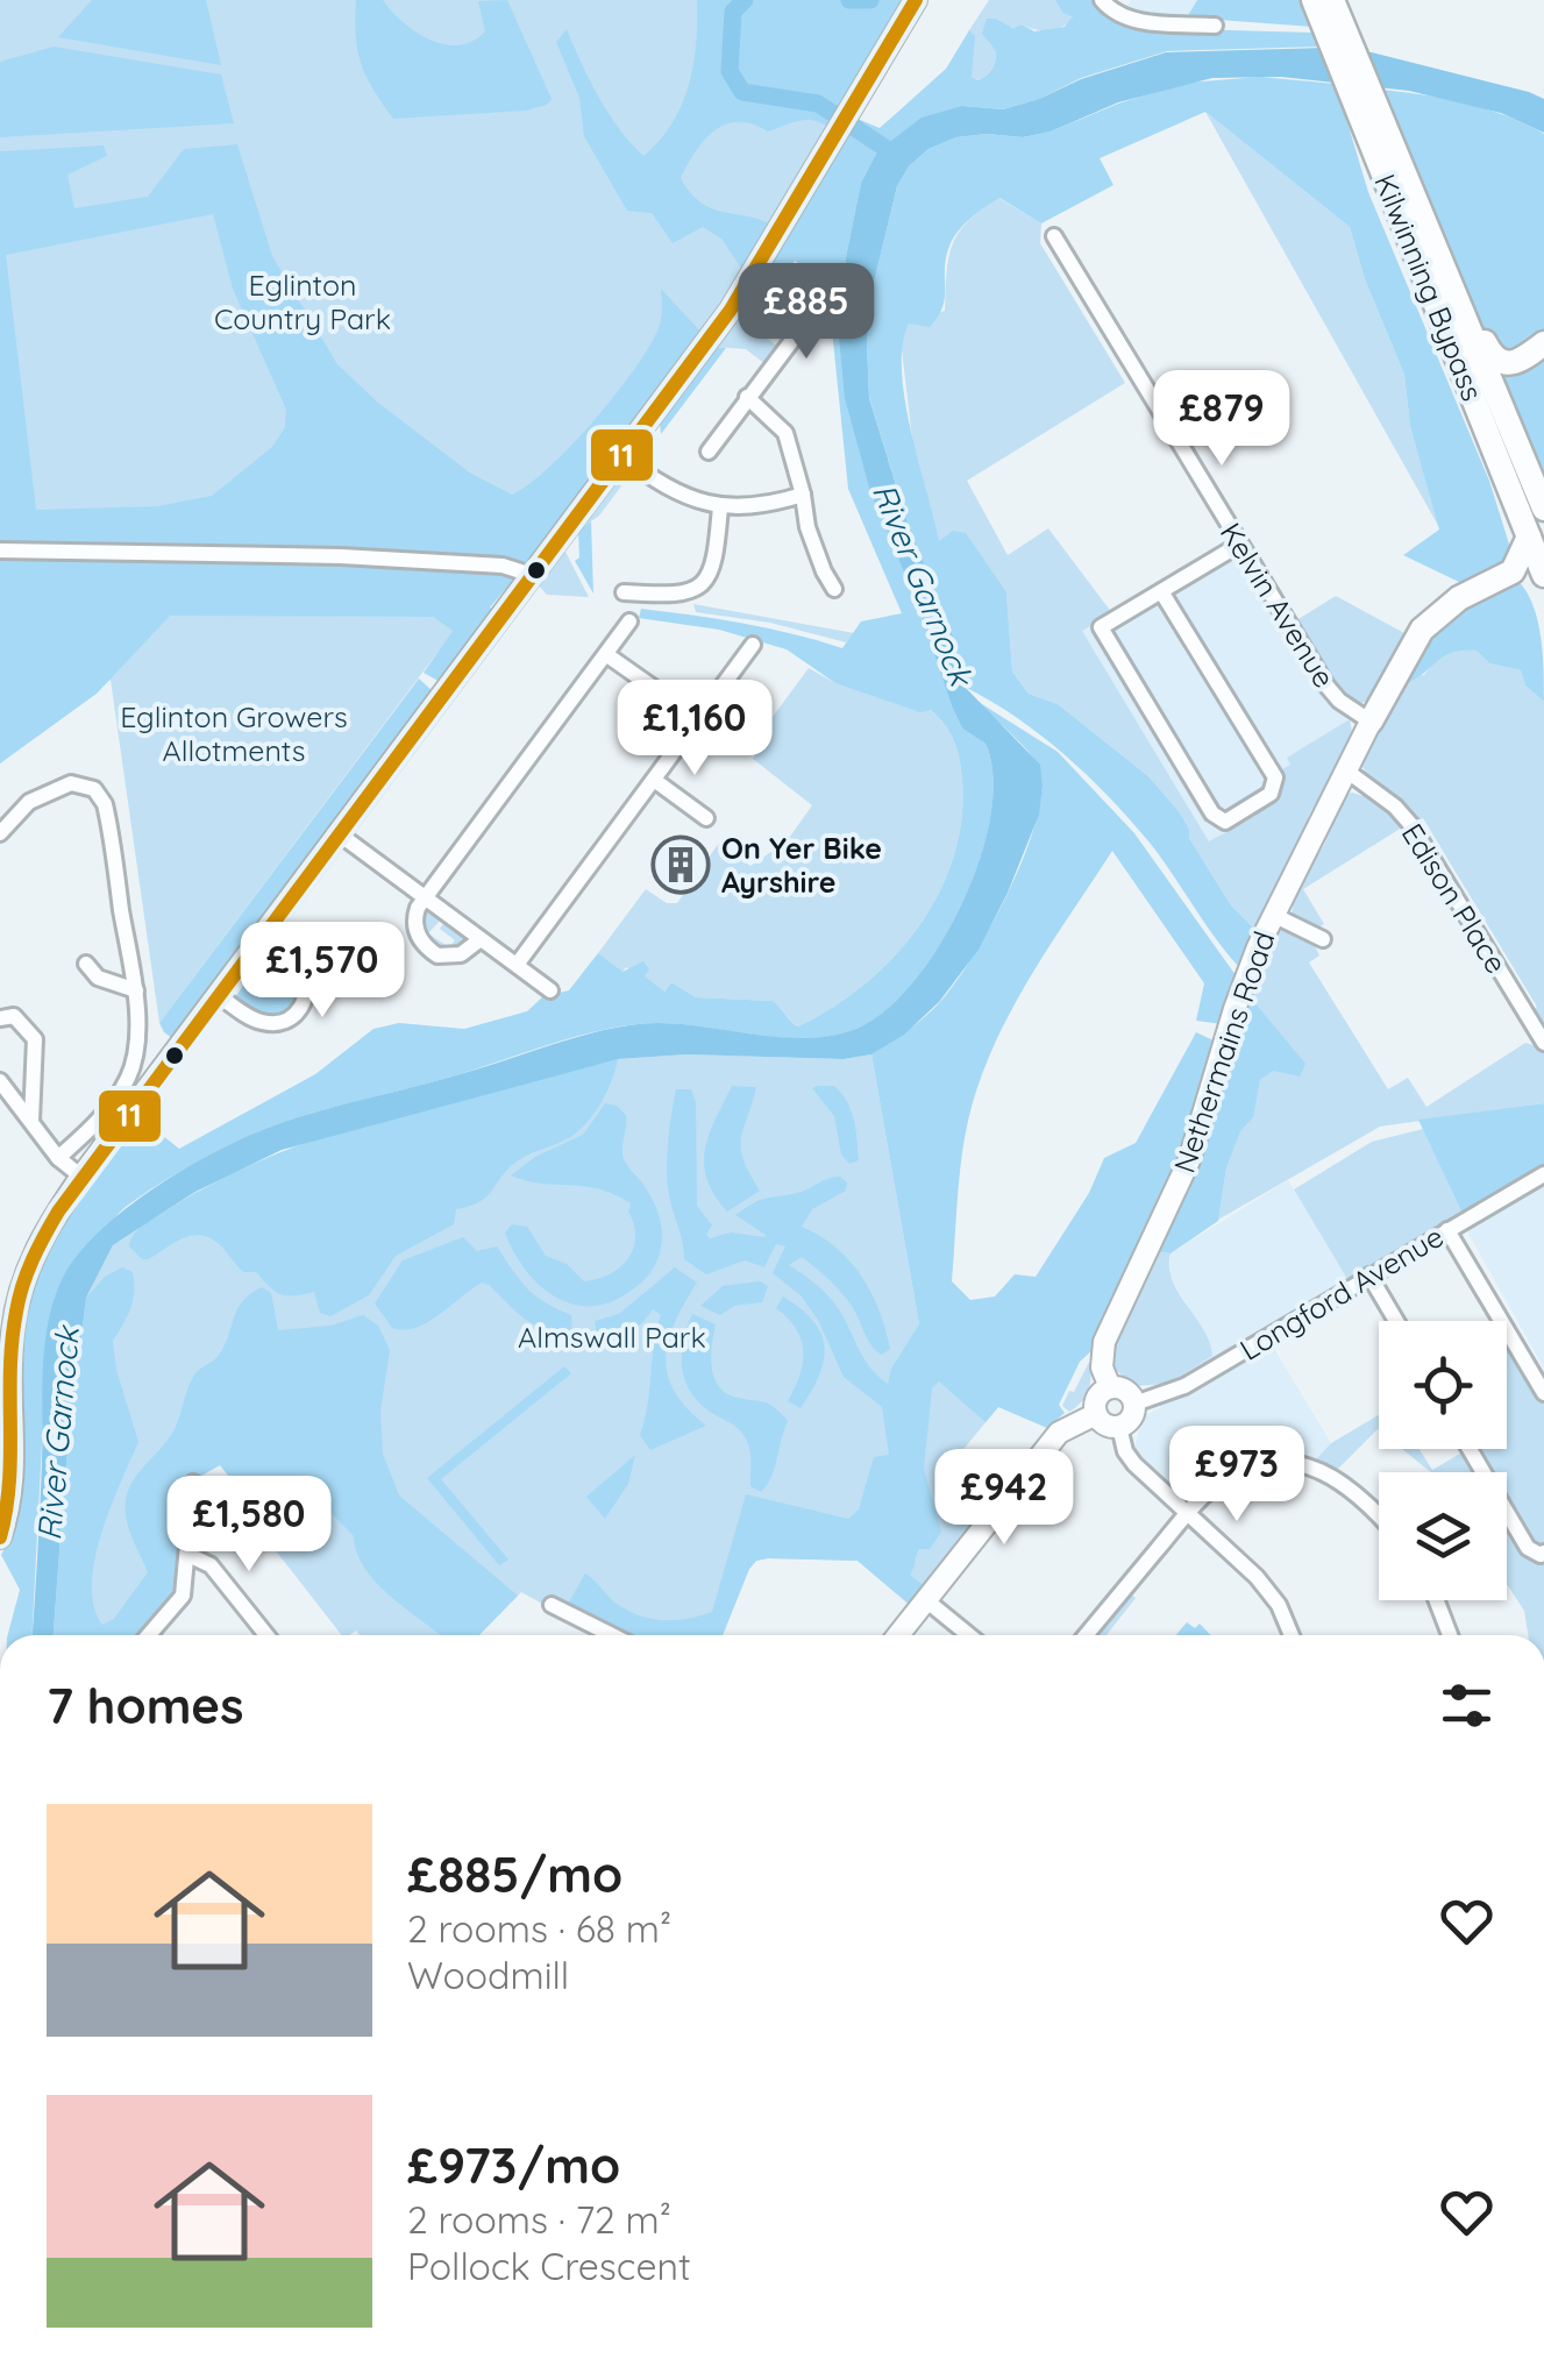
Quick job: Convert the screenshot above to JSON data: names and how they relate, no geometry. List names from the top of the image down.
{
  "streets": {
    "highway": ["Kilwinning Bypass"],
    "main road": ["Nethermains Road"],
    "street": ["Kelvin Avenue", "Edison Place", "Longford Avenue"]
  },
  "crossings": [
    ["Kelvin Avenue", "Nethermains Road"],
    ["Edison Place", "Nethermains Road"],
    ["Nethermains Road", "Longford Avenue"]
  ],
  "water": ["River Garnock"],
  "parks": ["Eglinton Country Park", "Eglinton Growers Allotments", "Almswall Park"],
  "places": {
    "building": ["On Yer Bike Ayrshire"]
  },
  "lines": ["transit line 11"],
  "page": {
    "price": [
      "£885",
      "£879",
      "£1,160",
      "£1,570",
      "£973",
      "£942",
      "£1,580"
    ],
    "heading": "7 homes",
    "list": [
      {
        "name": "£885/mo",
        "note": "2 rooms · 68 m² · Woodmill"
      },
      {
        "name": "£973/mo",
        "note": "2 rooms · 72 m² · Pollock Crescent"
      }
    ]
  }
}
